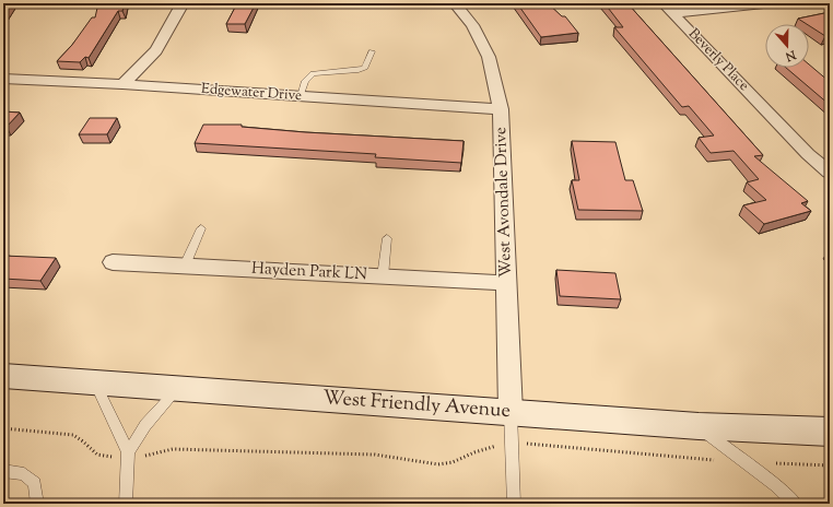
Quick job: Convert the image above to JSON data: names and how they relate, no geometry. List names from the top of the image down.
{
  "streets": {
    "main road": ["West Friendly Avenue"],
    "street": [
      "Beverly Place",
      "Edgewater Drive",
      "West Avondale Drive",
      "Hayden Park LN"
    ]
  },
  "crossings": [
    ["Edgewater Drive", "West Avondale Drive"],
    ["West Avondale Drive", "Hayden Park LN"],
    ["West Avondale Drive", "West Friendly Avenue"]
  ],
  "north": "bottom"
}
